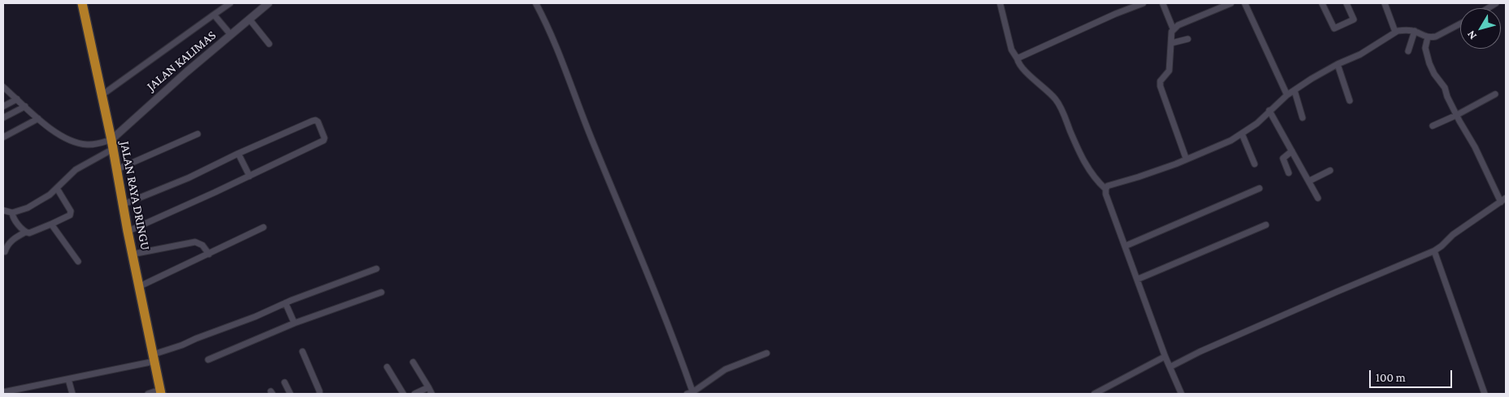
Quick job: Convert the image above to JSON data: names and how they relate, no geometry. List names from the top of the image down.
{
  "streets": {
    "highway": ["JALAN RAYA DRINGU"],
    "street": ["JALAN KALIMAS"]
  },
  "crossings": [
    ["JALAN KALIMAS", "JALAN RAYA DRINGU"]
  ],
  "scale_bar": "100 m",
  "north": "bottom left"
}
